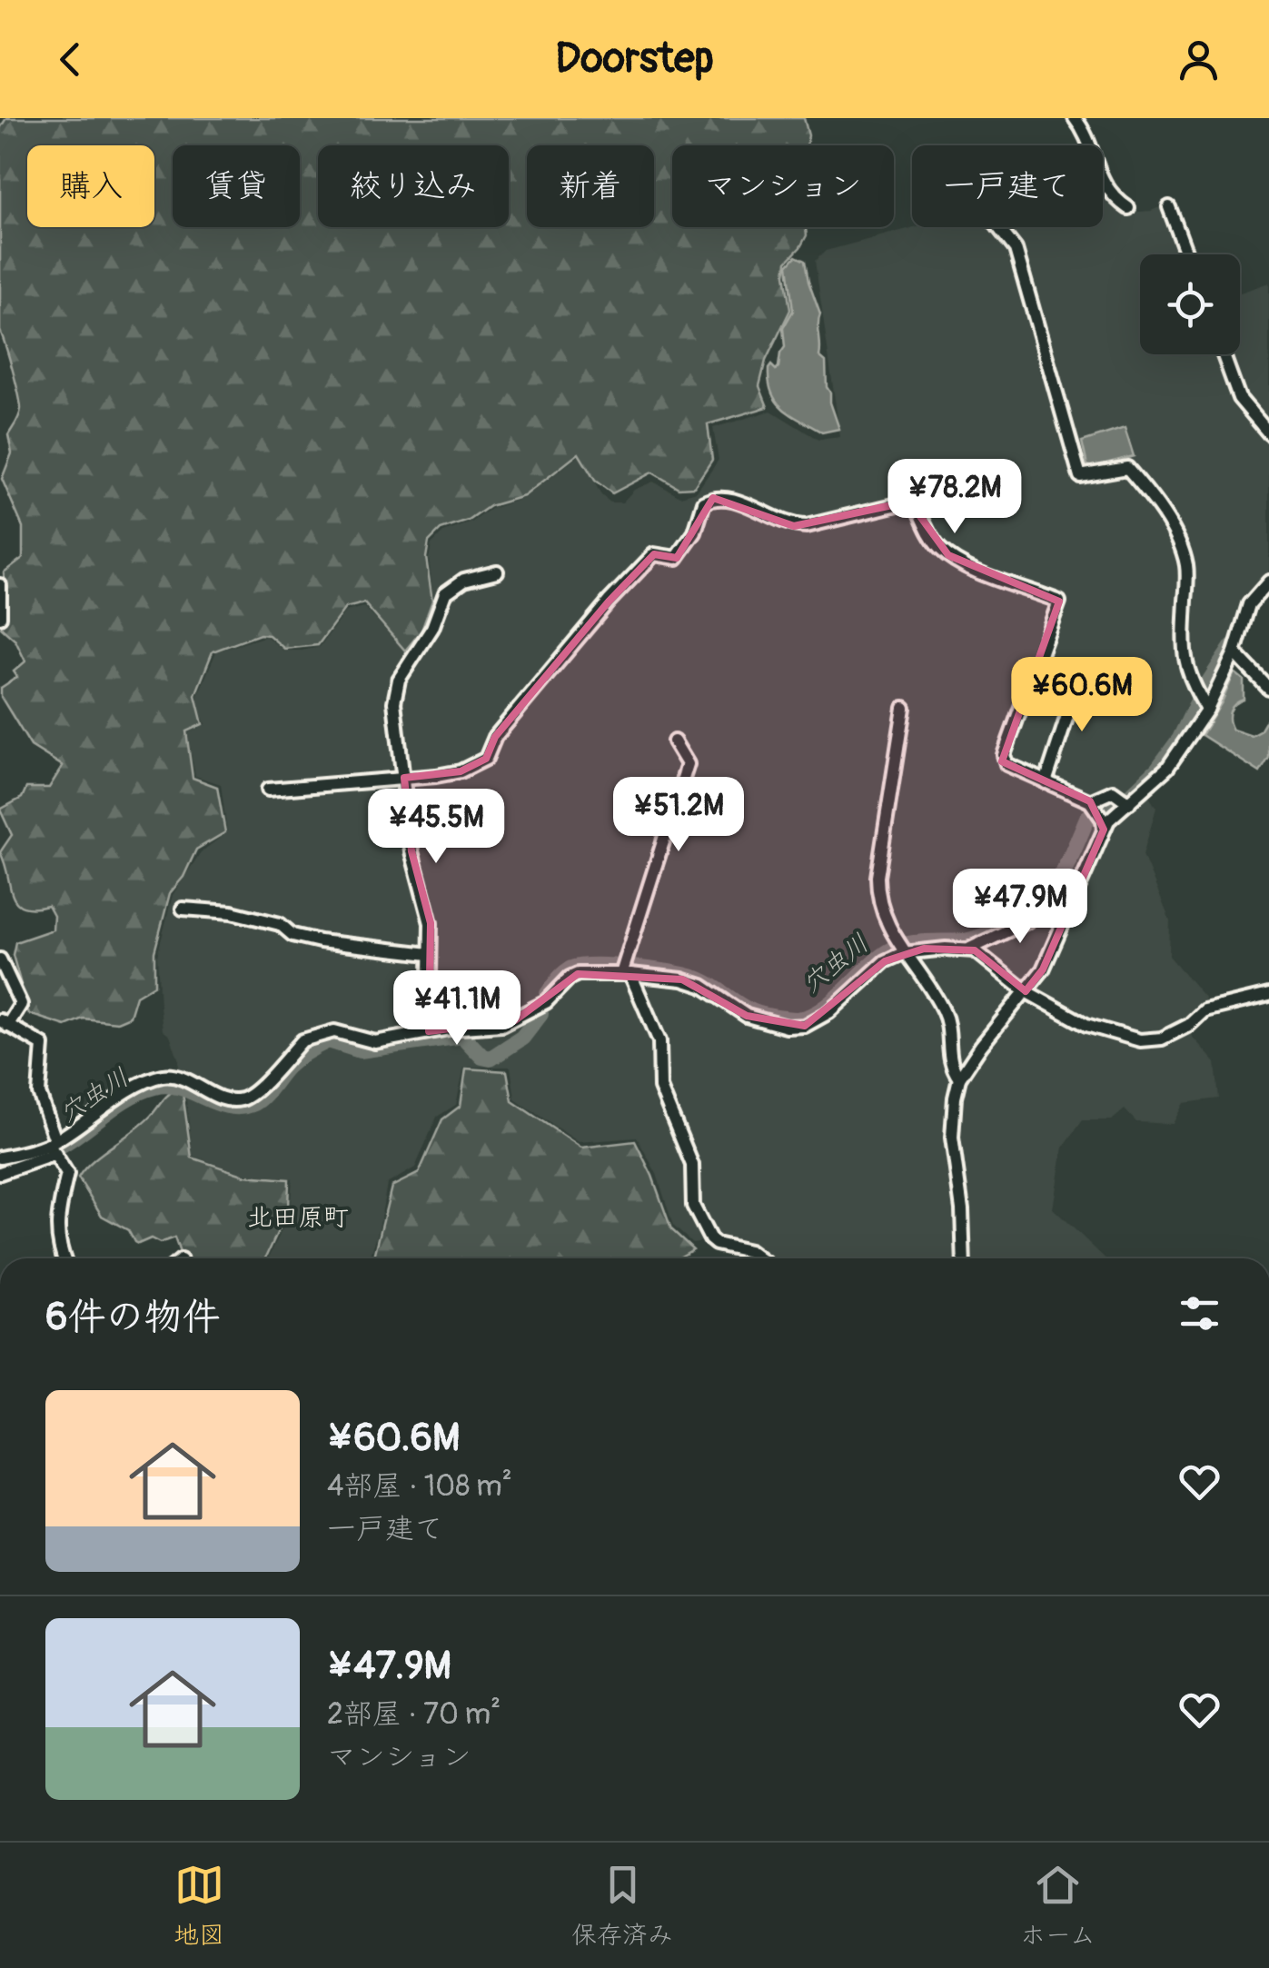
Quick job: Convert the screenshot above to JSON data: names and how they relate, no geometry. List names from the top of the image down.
{
  "districts": ["北田原町"],
  "water": ["穴虫川"],
  "page": {
    "header": "Doorstep",
    "chip": [
      "購入",
      "賃貸",
      "絞り込み",
      "新着",
      "マンション",
      "一戸建て"
    ],
    "price": [
      "¥78.2M",
      "¥60.6M",
      "¥51.2M",
      "¥45.5M",
      "¥47.9M",
      "¥41.1M"
    ],
    "heading": "6件の物件",
    "list": [
      {
        "name": "¥60.6M",
        "note": "4部屋 · 108 m² · 一戸建て"
      },
      {
        "name": "¥47.9M",
        "note": "2部屋 · 70 m² · マンション"
      }
    ],
    "tabs": ["地図", "保存済み", "ホーム"]
  }
}
